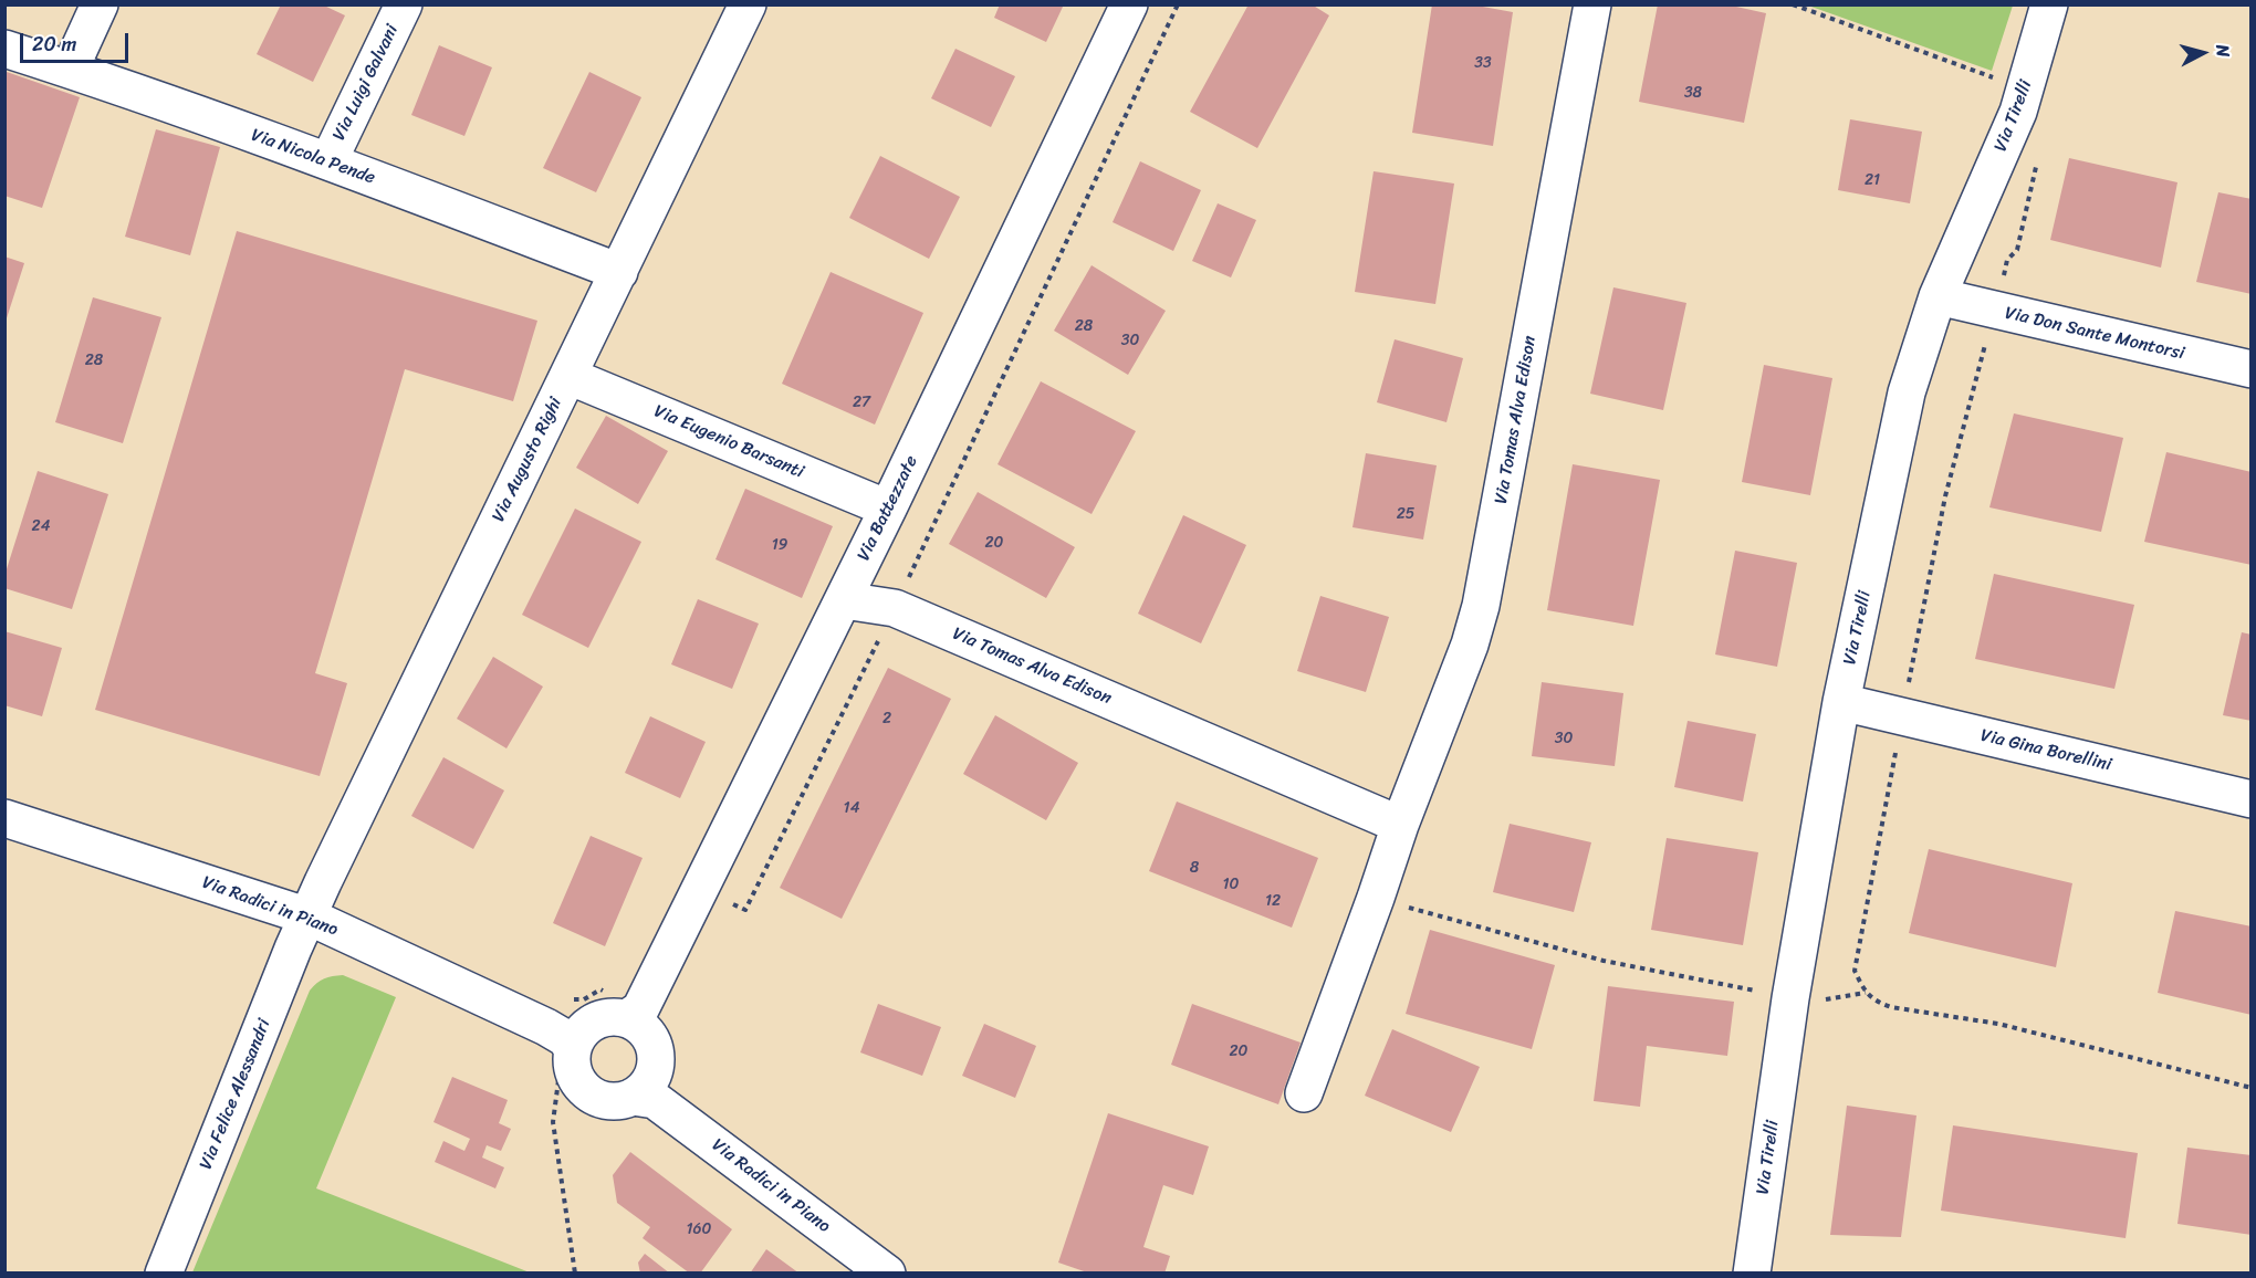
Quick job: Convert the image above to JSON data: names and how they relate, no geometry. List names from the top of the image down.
{
  "streets": {
    "street": [
      "Via Luigi Galvani",
      "Via Tirelli",
      "Via Nicola Pende",
      "Via Don Sante Montorsi",
      "Via Tomas Alva Edison",
      "Via Eugenio Barsanti",
      "Via Augusto Righi",
      "Via Battezzate",
      "Via Gina Borellini",
      "Via Radici in Piano",
      "Via Felice Alessandri"
    ]
  },
  "crossings": [
    ["Via Luigi Galvani", "Via Nicola Pende"],
    ["Via Tirelli", "Via Don Sante Montorsi"],
    ["Via Tirelli", "Via Gina Borellini"],
    ["Via Nicola Pende", "Via Augusto Righi"],
    ["Via Tomas Alva Edison", "Via Battezzate"],
    ["Via Eugenio Barsanti", "Via Augusto Righi"],
    ["Via Eugenio Barsanti", "Via Battezzate"],
    ["Via Augusto Righi", "Via Radici in Piano"],
    ["Via Augusto Righi", "Via Felice Alessandri"],
    ["Via Battezzate", "Via Radici in Piano"],
    ["Via Radici in Piano", "Via Felice Alessandri"]
  ],
  "house_numbers": [
    "33",
    "38",
    "21",
    "28",
    "30",
    "28",
    "27",
    "25",
    "24",
    "20",
    "19",
    "2",
    "30",
    "14",
    "8",
    "10",
    "12",
    "20",
    "160"
  ],
  "scale_bar": "20 m",
  "north": "right"
}
